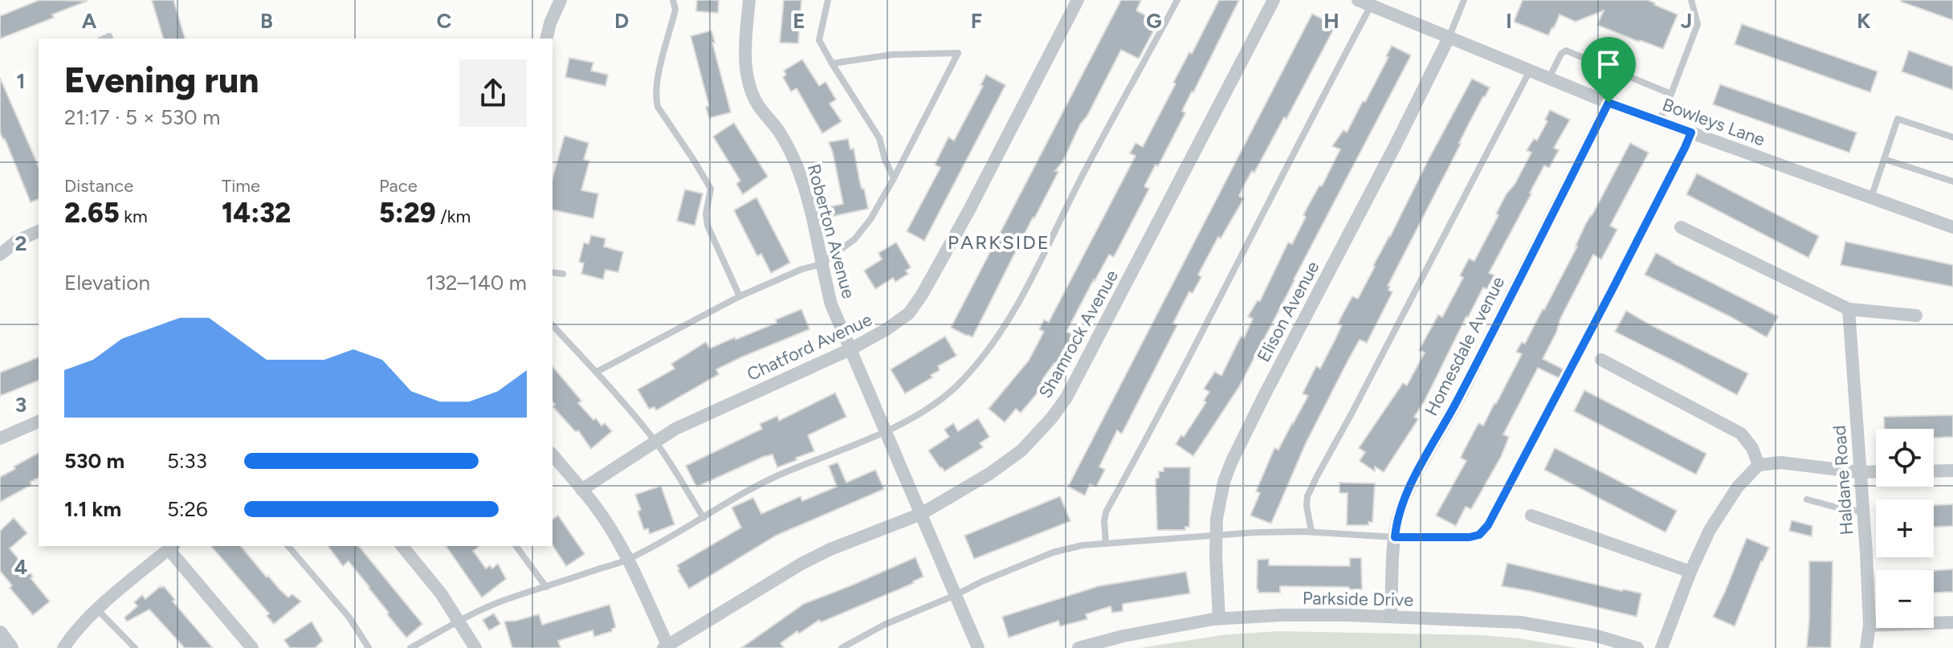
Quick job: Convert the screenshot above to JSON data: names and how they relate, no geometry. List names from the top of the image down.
{
  "streets": {
    "street": [
      "Bowleys Lane",
      "Roberton Avenue",
      "Elison Avenue",
      "Shamrock Avenue",
      "Homesdale Avenue",
      "Chatford Avenue",
      "Haldane Road",
      "Parkside Drive"
    ]
  },
  "crossings": [
    ["Bowleys Lane", "Elison Avenue"],
    ["Bowleys Lane", "Homesdale Avenue"],
    ["Roberton Avenue", "Shamrock Avenue"],
    ["Roberton Avenue", "Chatford Avenue"],
    ["Elison Avenue", "Parkside Drive"],
    ["Homesdale Avenue", "Parkside Drive"]
  ],
  "districts": ["PARKSIDE"],
  "page": {
    "heading": ["Evening run", "21:17 · 5 × 530 m"],
    "stats": [
      ["Distance", "2.65 km"],
      ["Time", "14:32"],
      ["Pace", "5:29 /km"]
    ],
    "chart": ["Elevation", "132–140 m"],
    "map_buttons": ["+", "−"],
    "list": [
      {
        "name": "530 m",
        "note": "5:33"
      },
      {
        "name": "1.1 km",
        "note": "5:26"
      }
    ]
  },
  "grid": {
    "columns": [
      "A",
      "B",
      "C",
      "D",
      "E",
      "F",
      "G",
      "H",
      "I",
      "J",
      "K"
    ],
    "rows": [
      "1",
      "2",
      "3",
      "4"
    ]
  }
}
